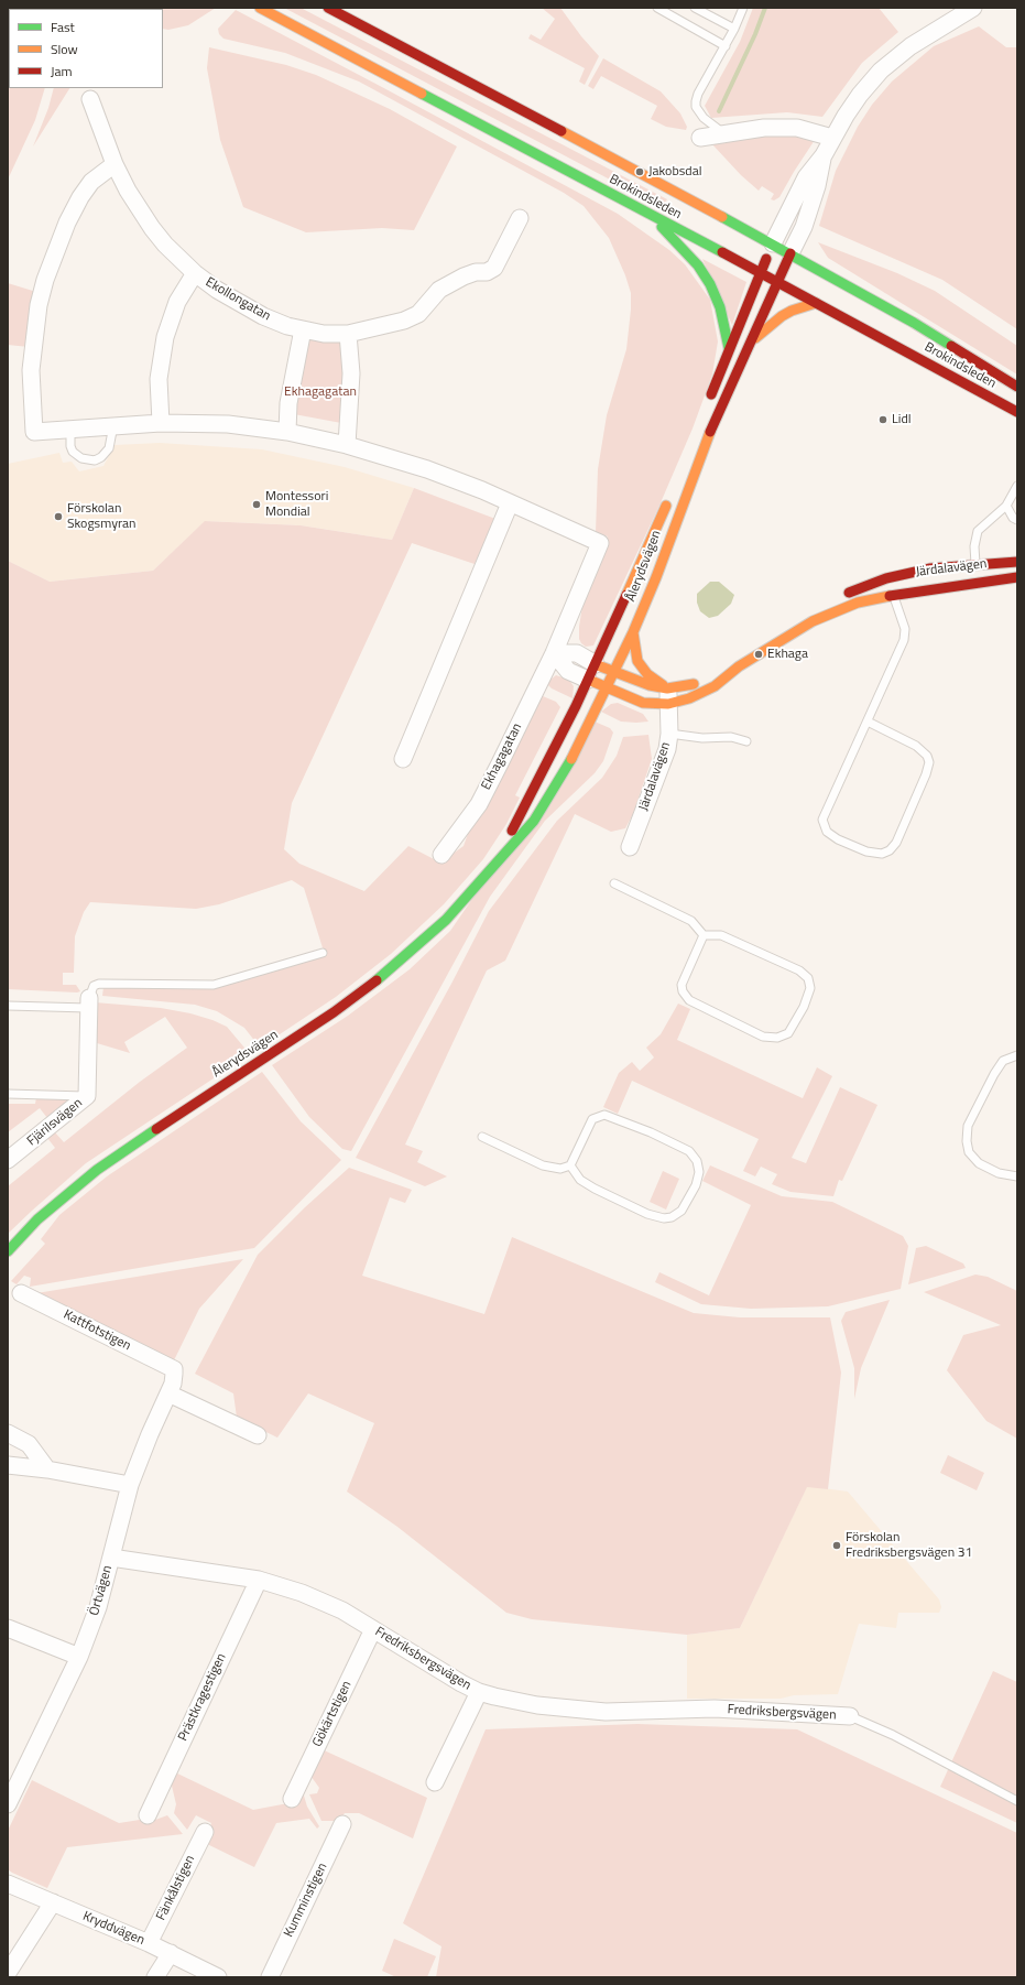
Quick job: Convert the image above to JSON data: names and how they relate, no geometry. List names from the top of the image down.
{
  "streets": {
    "main road": ["Brokindsleden", "Ålerydsvägen", "Järdalavägen"],
    "street": [
      "Ekollongatan",
      "Ekhagagatan",
      "Fjärilsvägen",
      "Kattfotstigen",
      "Örtvägen",
      "Fredriksbergsvägen",
      "Prästkragestigen",
      "Gökärtstigen",
      "Fänkålstigen",
      "Kumminstigen",
      "Kryddvägen"
    ]
  },
  "crossings": [
    ["Brokindsleden", "Ålerydsvägen"],
    ["Ekollongatan", "Ekhagagatan"],
    ["Ålerydsvägen", "Järdalavägen"],
    ["Kattfotstigen", "Örtvägen"],
    ["Örtvägen", "Fredriksbergsvägen"],
    ["Fredriksbergsvägen", "Prästkragestigen"],
    ["Fredriksbergsvägen", "Gökärtstigen"],
    ["Fänkålstigen", "Kryddvägen"]
  ],
  "parks": ["Ekhagagatan"],
  "places": [
    "Jakobsdal",
    "Lidl",
    "Montessori Mondial",
    "Förskolan Skogsmyran",
    "Ekhaga",
    "Förskolan Fredriksbergsvägen 31"
  ],
  "legend": ["Fast", "Slow", "Jam"]
}
